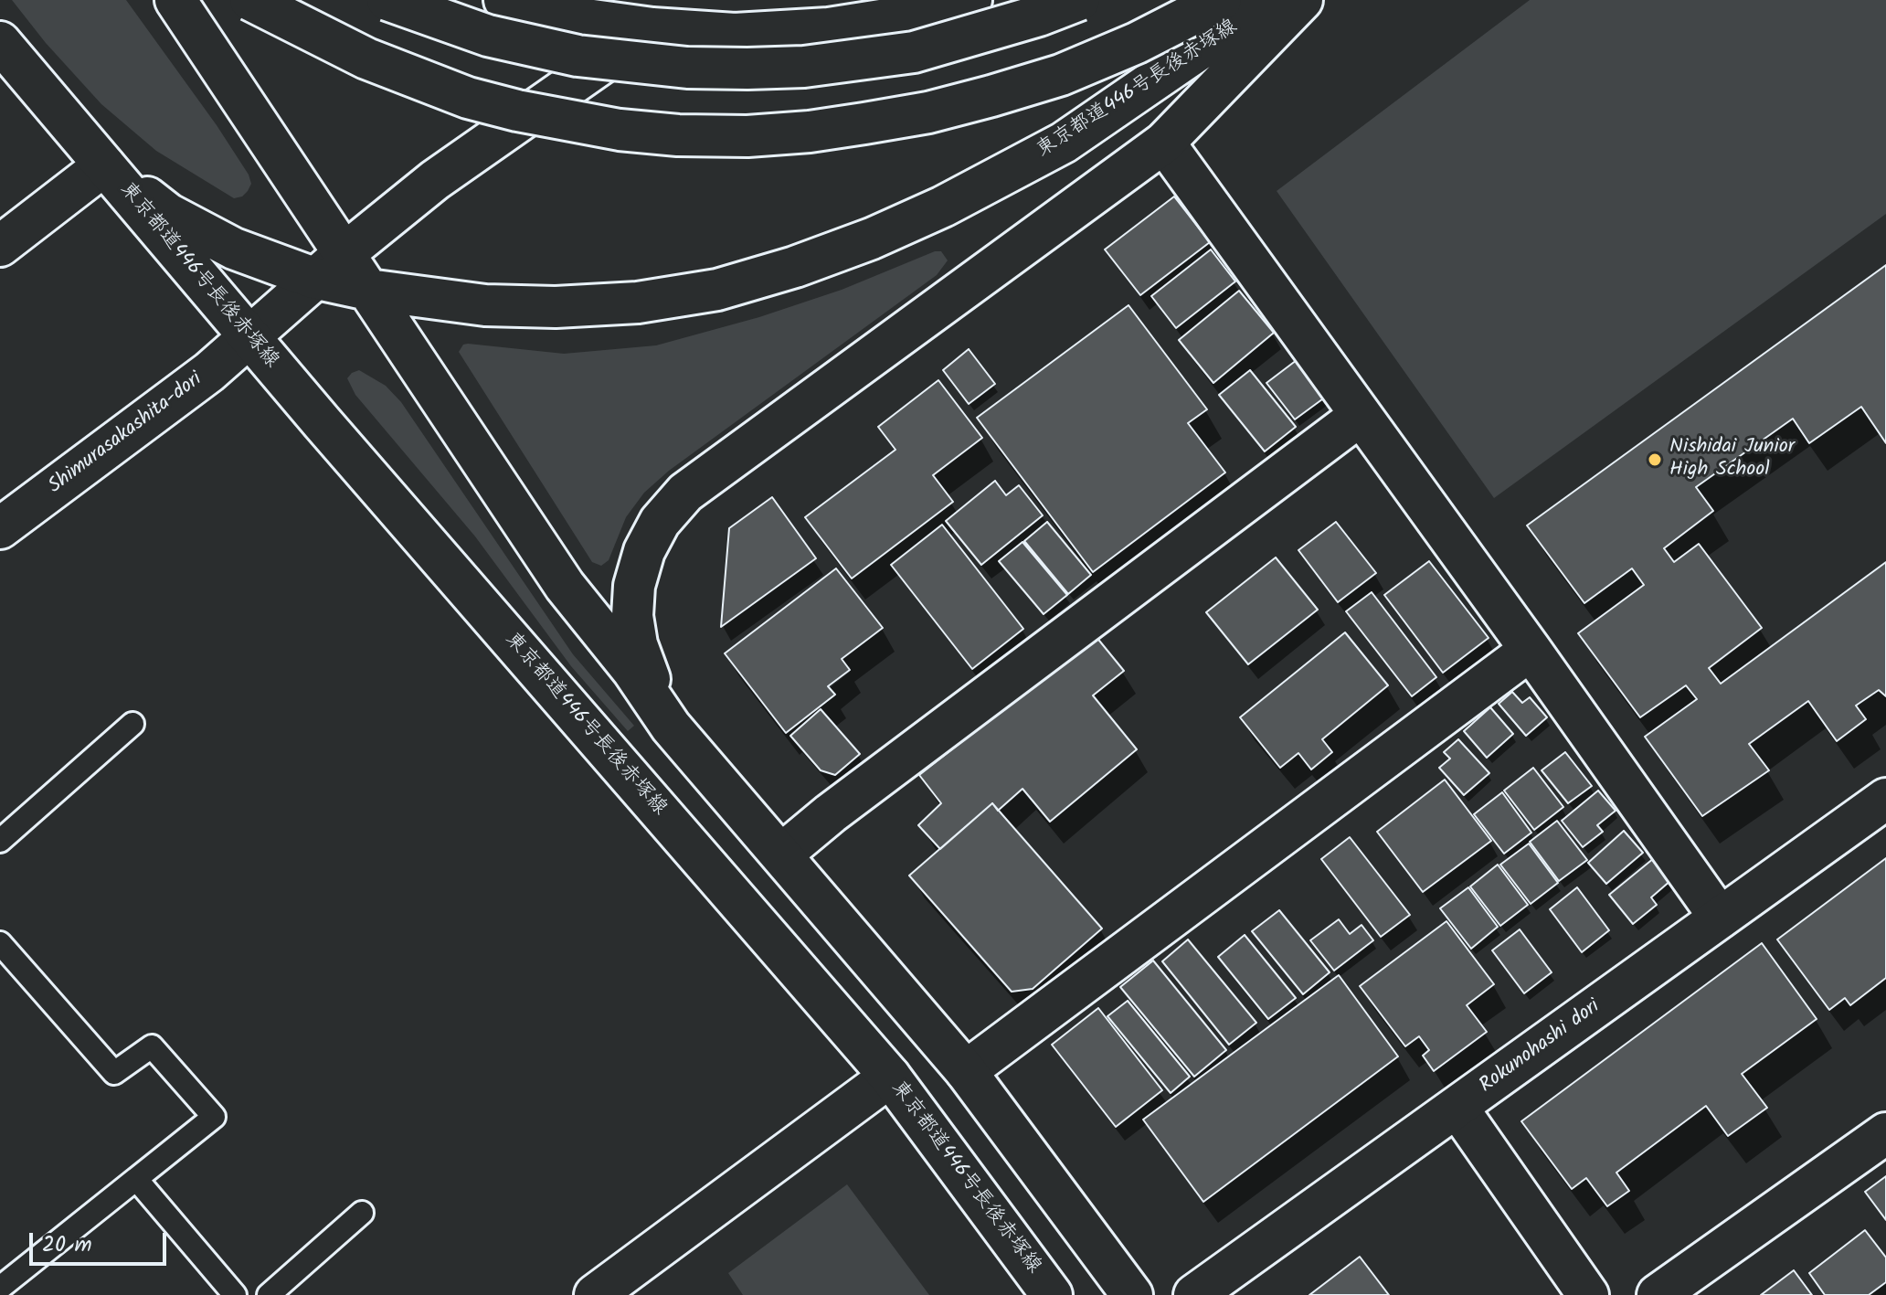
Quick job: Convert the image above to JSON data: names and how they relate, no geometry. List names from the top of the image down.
{
  "streets": {
    "main road": ["東京都道446号長後赤塚線", "Shimurasakashita-dori", "Rokunohashi dori"]
  },
  "crossings": [
    ["東京都道446号長後赤塚線", "Shimurasakashita-dori"]
  ],
  "places": ["Nishidai Junior High School"],
  "scale_bar": "20 m"
}
